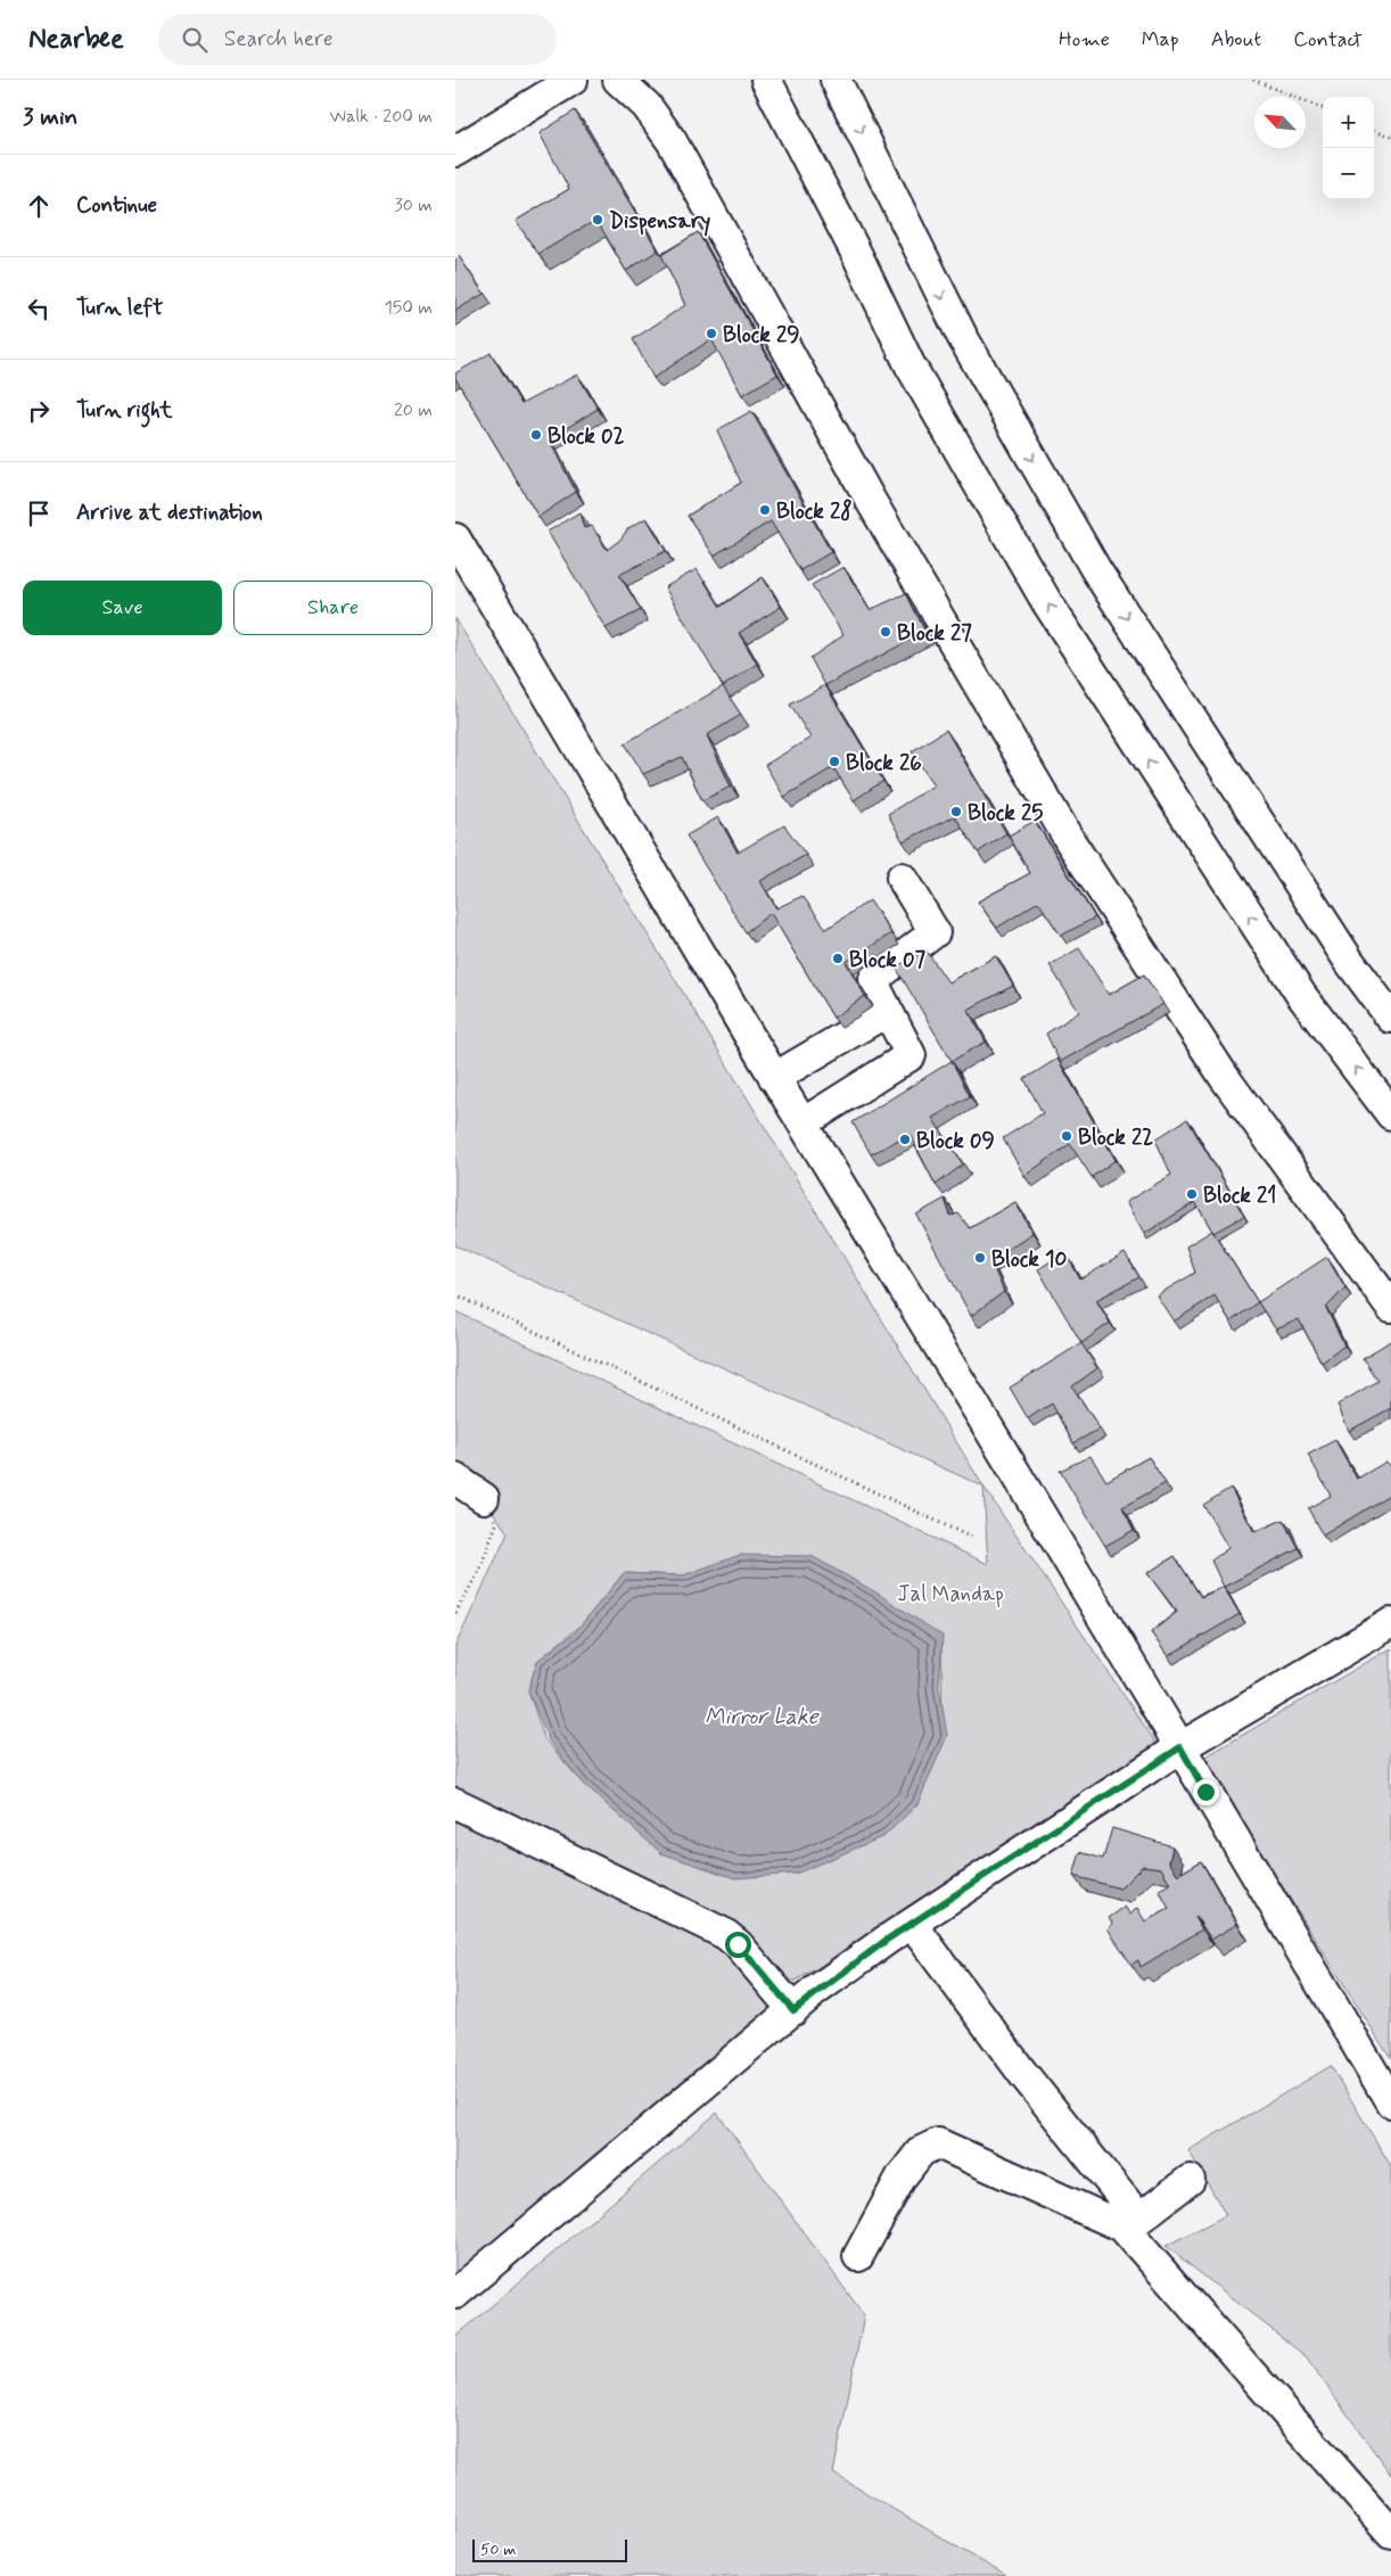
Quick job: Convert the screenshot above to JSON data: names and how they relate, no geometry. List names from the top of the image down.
{
  "water": ["Mirror Lake"],
  "parks": ["Jal Mandap"],
  "places": [
    "Dispensary",
    "Block 29",
    "Block 02",
    "Block 28",
    "Block 27",
    "Block 26",
    "Block 25",
    "Block 07",
    "Block 22",
    "Block 09",
    "Block 21",
    "Block 10"
  ],
  "scale_bar": "50 m",
  "north": "top left",
  "page": {
    "header": "Nearbee",
    "search": "Search here",
    "nav": [
      "Home",
      "Map",
      "About",
      "Contact"
    ],
    "heading": ["3 min", "Walk · 200 m"],
    "map_buttons": ["+", "−"],
    "list": [
      ["Continue", "30 m"],
      ["Turn left", "150 m"],
      ["Turn right", "20 m"],
      "Arrive at destination"
    ],
    "buttons": ["Save", "Share"],
    "scale": "50 m"
  }
}
